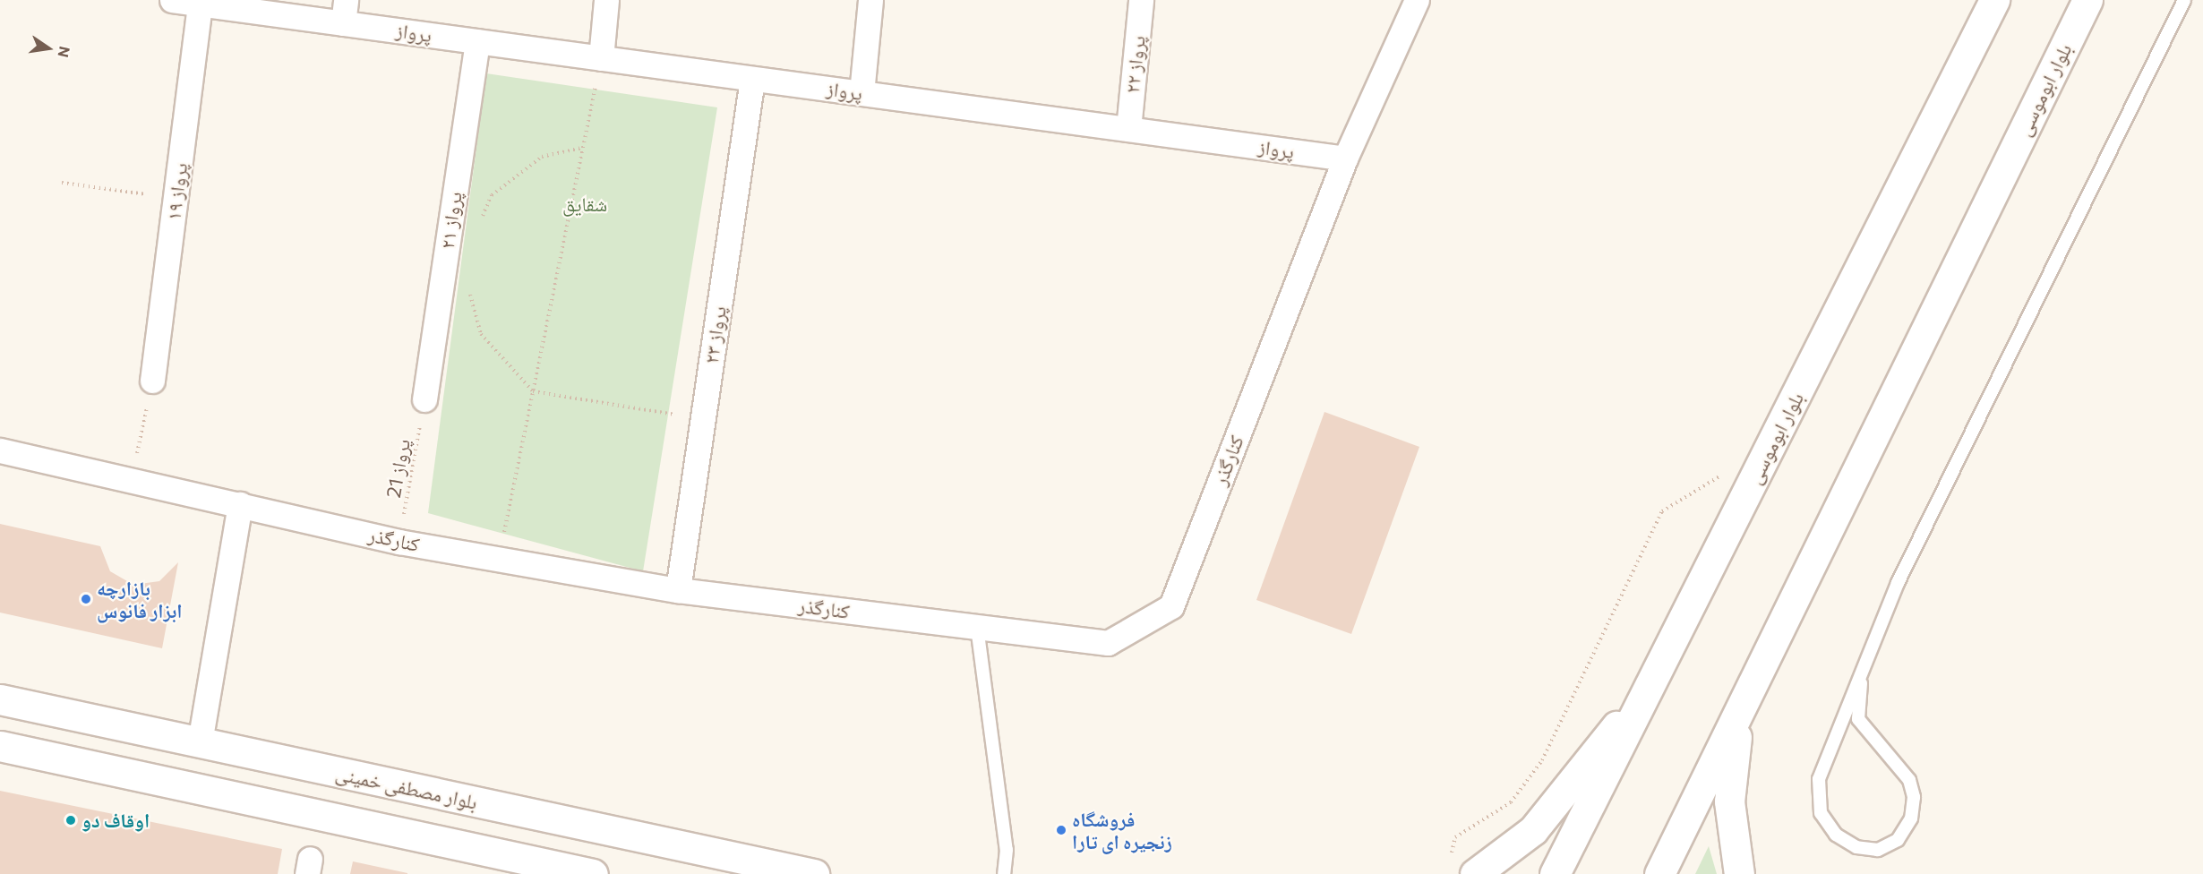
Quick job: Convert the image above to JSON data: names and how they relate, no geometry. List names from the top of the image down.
{
  "streets": {
    "main road": ["بلوار ابوموسی", "بلوار مصطفی خمینی"],
    "street": [
      "پرواز",
      "پرواز ۲۲",
      "پرواز ۱۹",
      "پرواز ۲۱",
      "پرواز ۲۳",
      "کنارگذر"
    ],
    "path": ["پرواز 21"]
  },
  "crossings": [
    ["پرواز", "پرواز ۲۲"],
    ["پرواز", "پرواز ۱۹"],
    ["پرواز", "پرواز ۲۱"],
    ["پرواز", "پرواز ۲۳"],
    ["پرواز", "کنارگذر"],
    ["پرواز ۲۱", "پرواز 21"],
    ["پرواز ۲۳", "کنارگذر"],
    ["کنارگذر", "پرواز 21"]
  ],
  "parks": ["شقایق"],
  "places": ["بازارچه ابزار فانوس", "اوقاف دو", "فروشگاه زنجیره ای تارا"],
  "north": "right"
}
